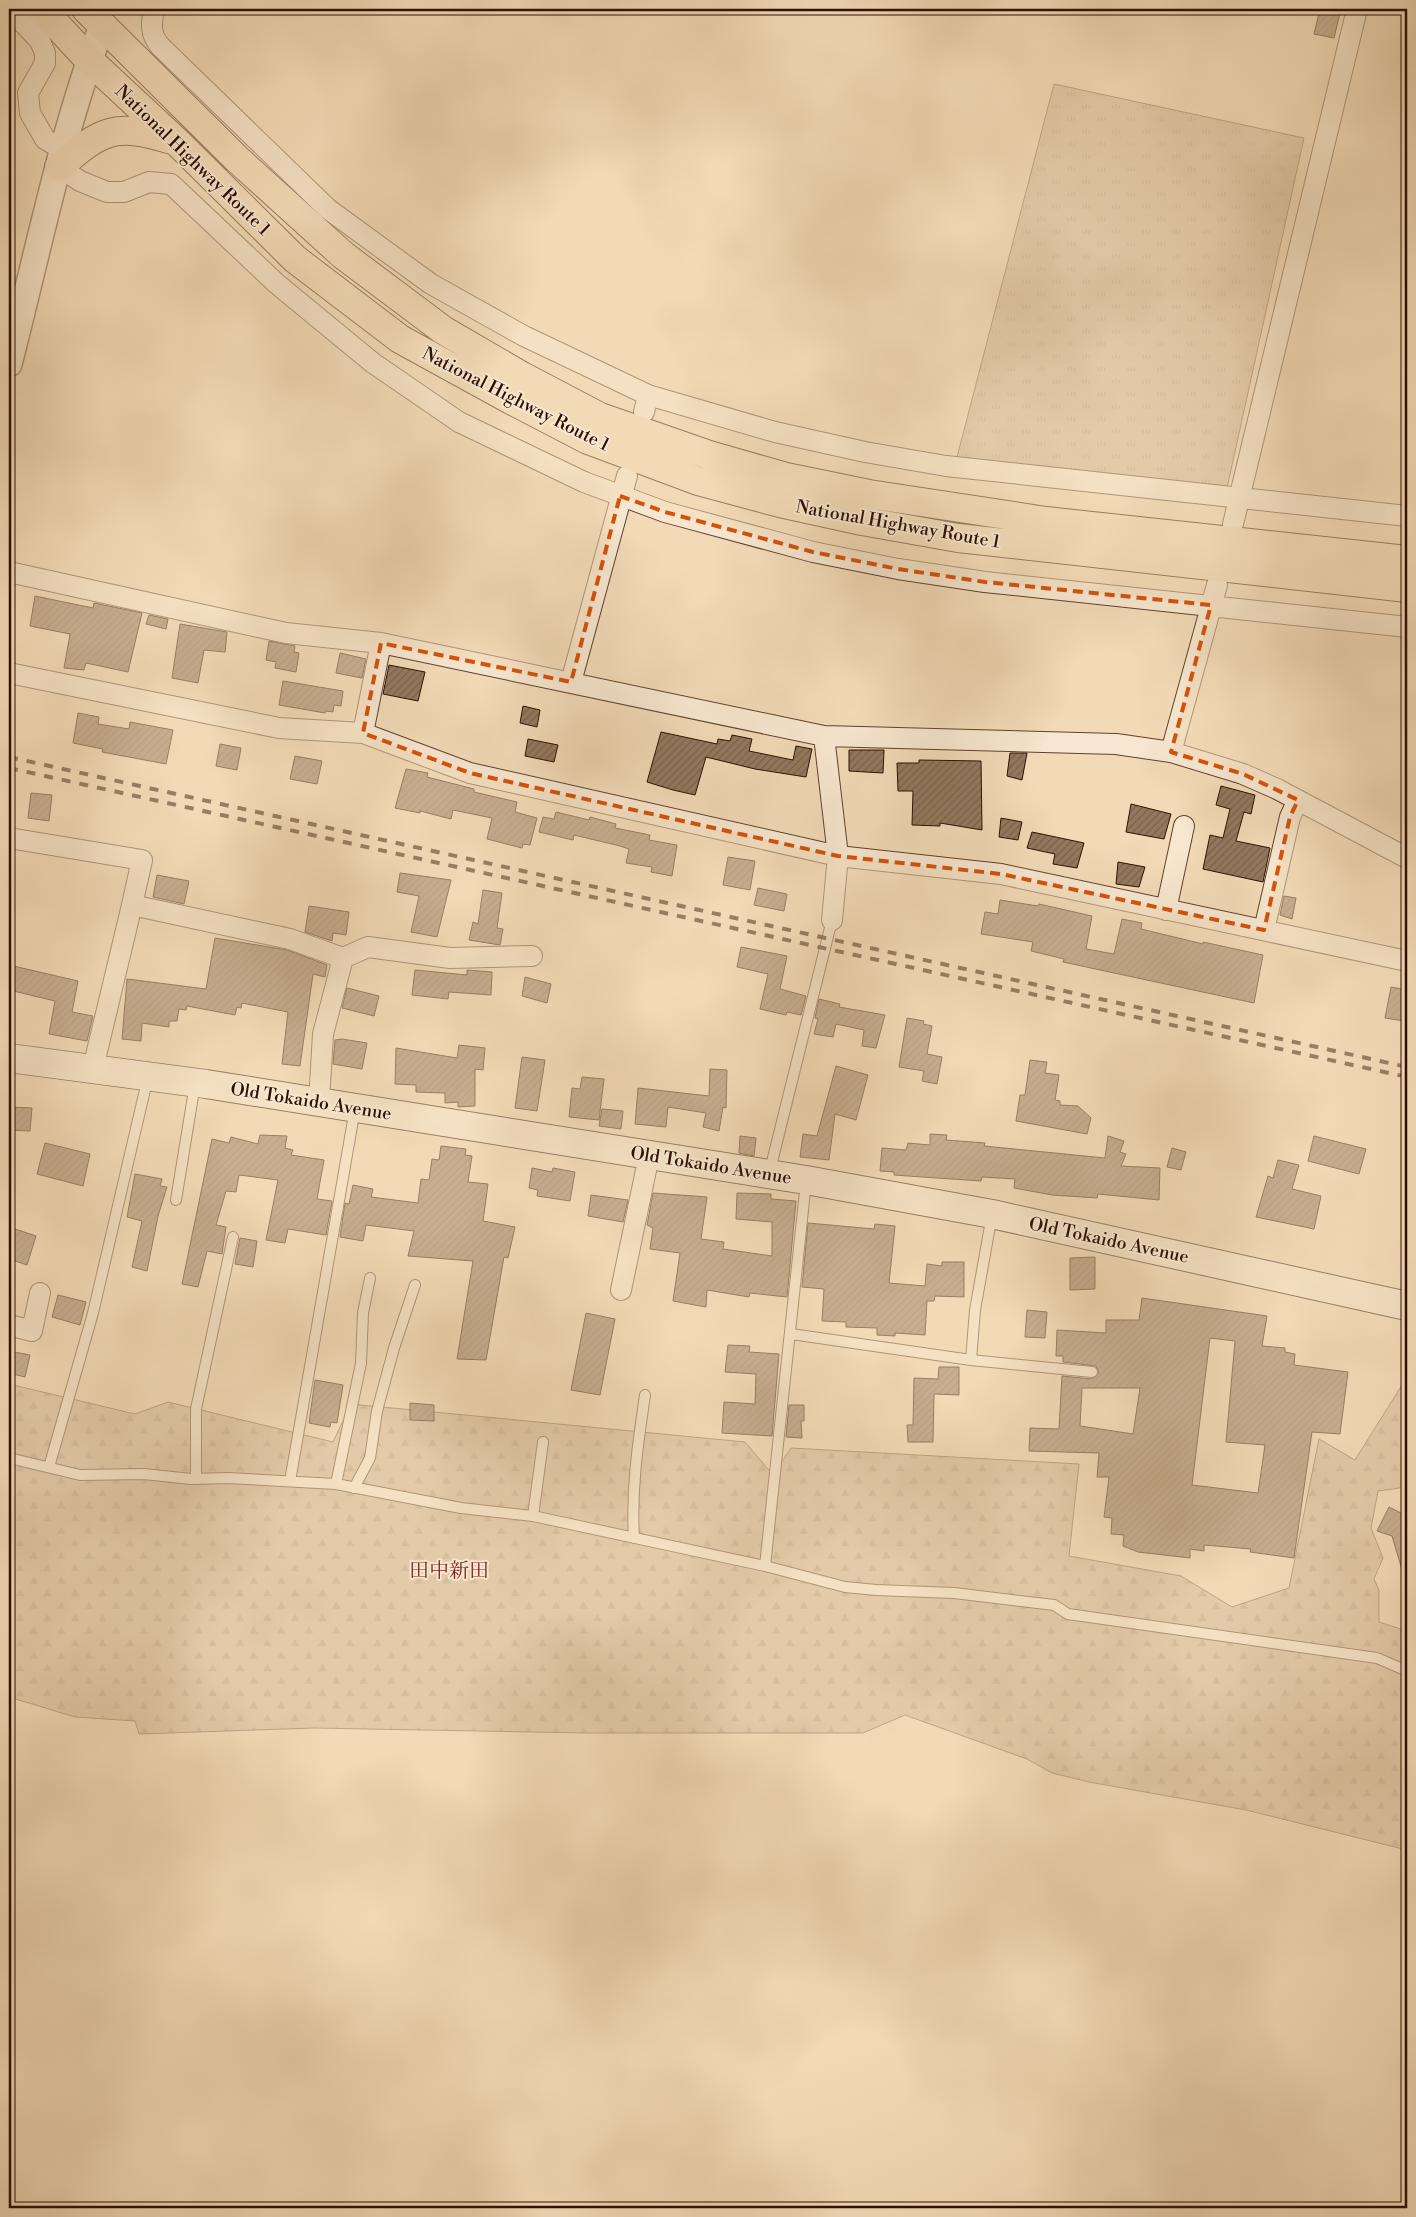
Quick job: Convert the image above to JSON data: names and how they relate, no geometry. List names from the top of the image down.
{
  "streets": {
    "highway": ["National Highway Route 1"],
    "main road": ["Old Tokaido Avenue"]
  },
  "districts": ["田中新田"]
}
